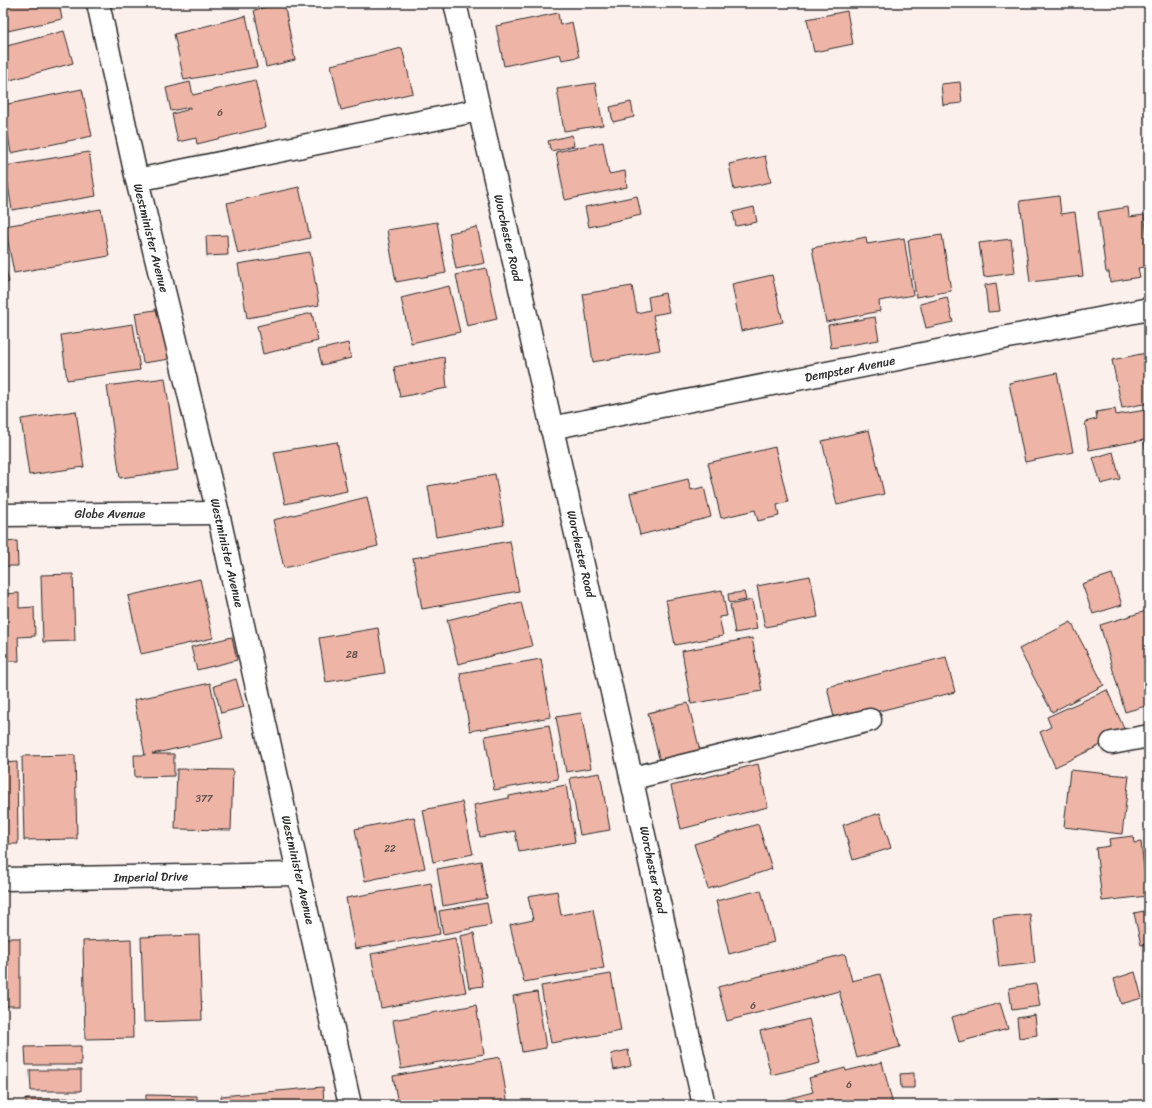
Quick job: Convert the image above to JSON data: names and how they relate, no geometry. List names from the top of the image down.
{
  "streets": {
    "street": [
      "Westminister Avenue",
      "Worchester Road",
      "Dempster Avenue",
      "Globe Avenue",
      "Imperial Drive"
    ]
  },
  "crossings": [
    ["Westminister Avenue", "Globe Avenue"],
    ["Westminister Avenue", "Imperial Drive"],
    ["Worchester Road", "Dempster Avenue"]
  ],
  "house_numbers": [
    "6",
    "28",
    "377",
    "22",
    "6",
    "6"
  ]
}
